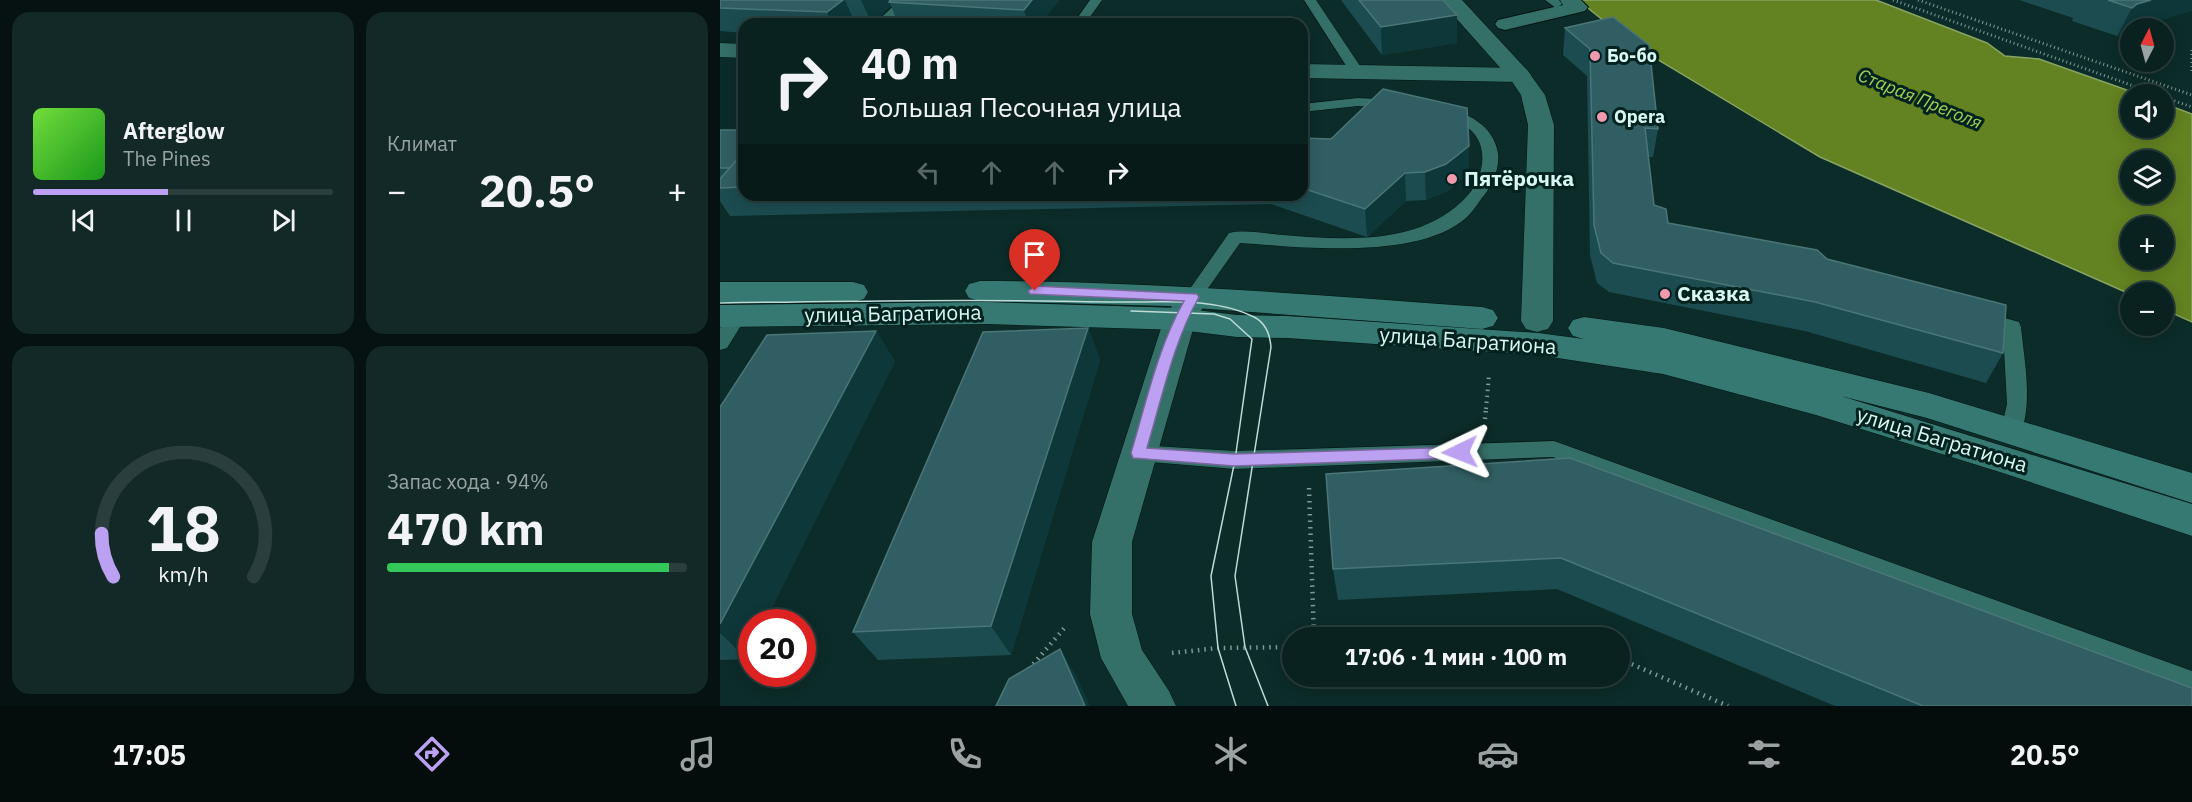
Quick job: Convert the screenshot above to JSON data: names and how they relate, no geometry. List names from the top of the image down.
{
  "streets": {
    "main road": ["улица Багратиона"]
  },
  "water": ["Старая Преголя"],
  "places": [
    "Бо-бо",
    "Opera",
    "Пятёрочка",
    "Сказка"
  ],
  "north": "top",
  "page": {
    "tile": [
      "Климат",
      ["Запас хода · 94%", "470 km"]
    ],
    "map_buttons": ["+", "−"],
    "turn": ["40 m", "Большая Песочная улица"],
    "song": ["Afterglow", "The Pines"],
    "heat": ["−", "20.5°", "+"],
    "limit": "20",
    "trip": "17:06 · 1 мин · 100 m",
    "tabs": ["17:05", "20.5°"],
    "gauge": ["18", "km/h"]
  }
}
